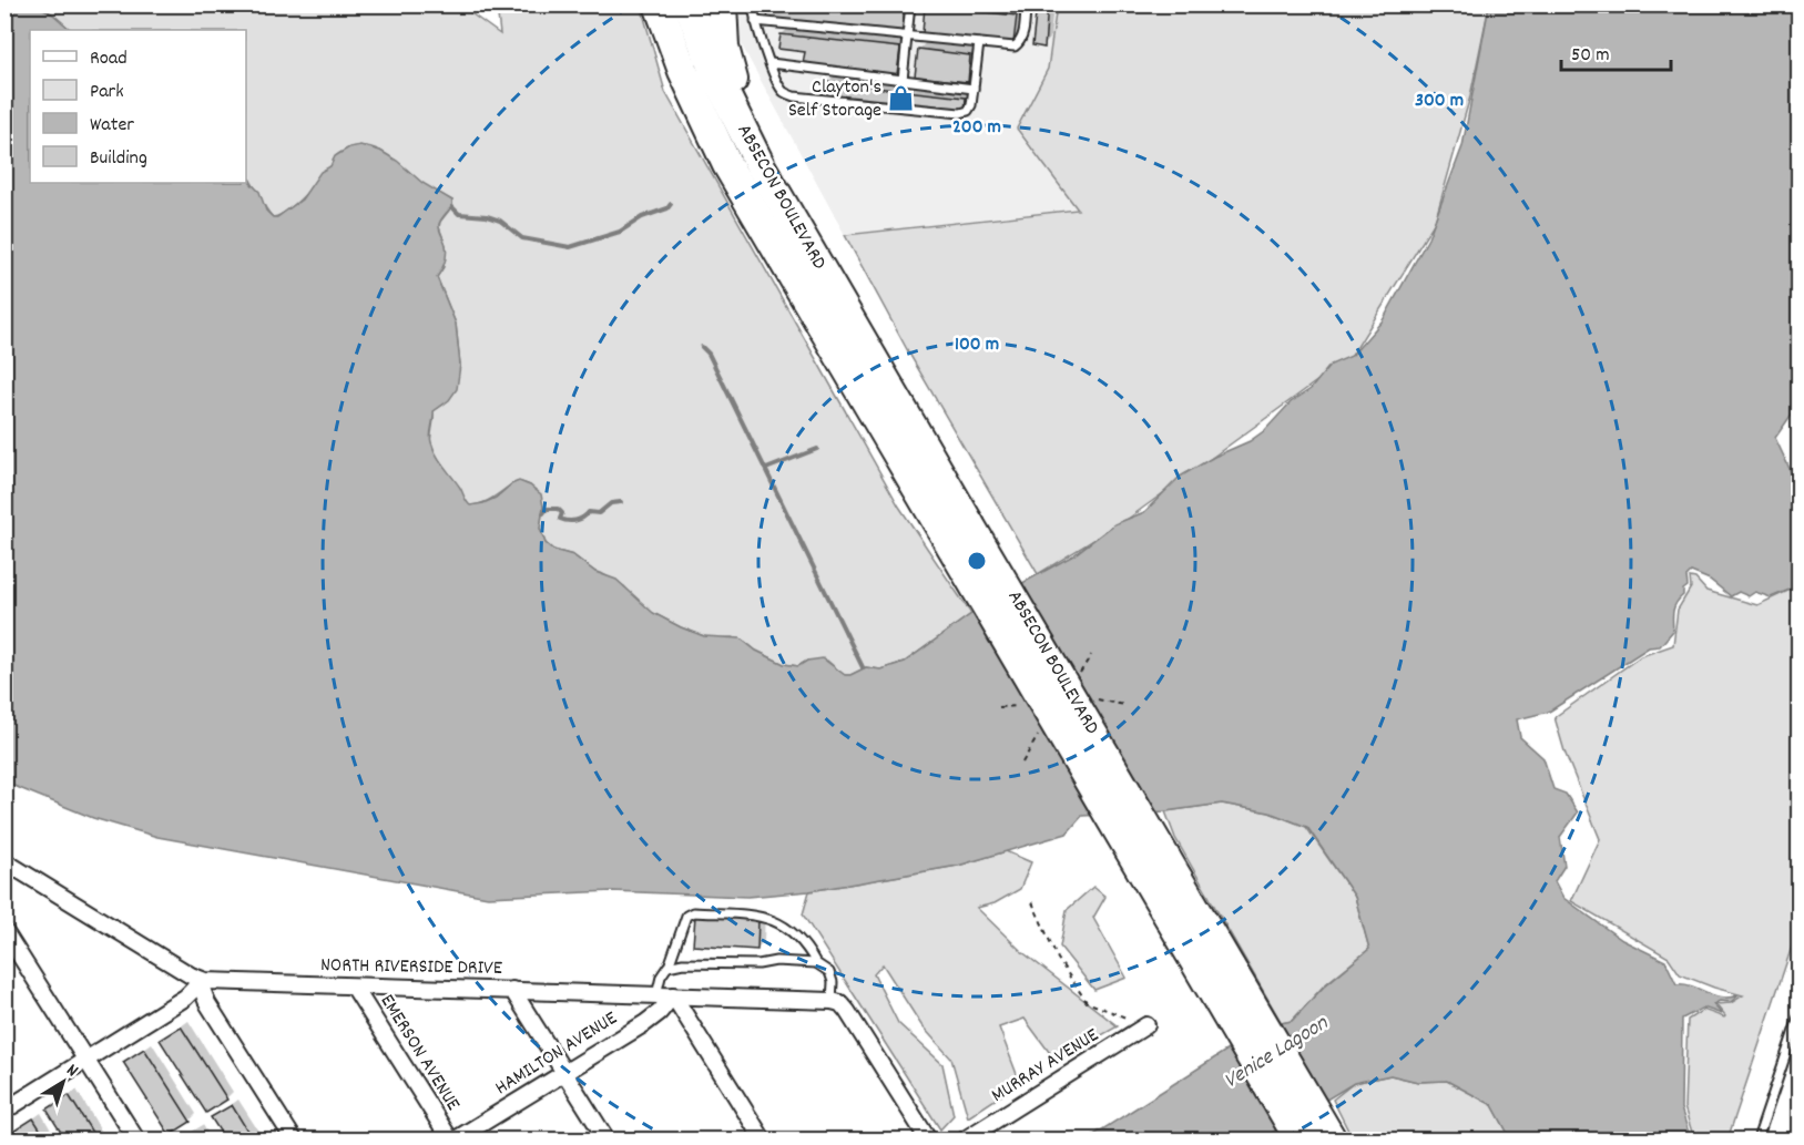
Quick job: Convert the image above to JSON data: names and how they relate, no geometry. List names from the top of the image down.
{
  "streets": {
    "highway": ["ABSECON BOULEVARD"],
    "street": [
      "NORTH RIVERSIDE DRIVE",
      "EMERSON AVENUE",
      "HAMILTON AVENUE",
      "MURRAY AVENUE"
    ]
  },
  "crossings": [
    ["NORTH RIVERSIDE DRIVE", "EMERSON AVENUE"],
    ["NORTH RIVERSIDE DRIVE", "HAMILTON AVENUE"]
  ],
  "water": ["Venice Lagoon"],
  "places": {
    "shop": ["Clayton's Self Storage"]
  },
  "legend": [
    "Road",
    "Park",
    "Water",
    "Building"
  ],
  "scale_bar": "50 m",
  "north": "top right",
  "rings": ["300 m", "200 m", "100 m"]
}
